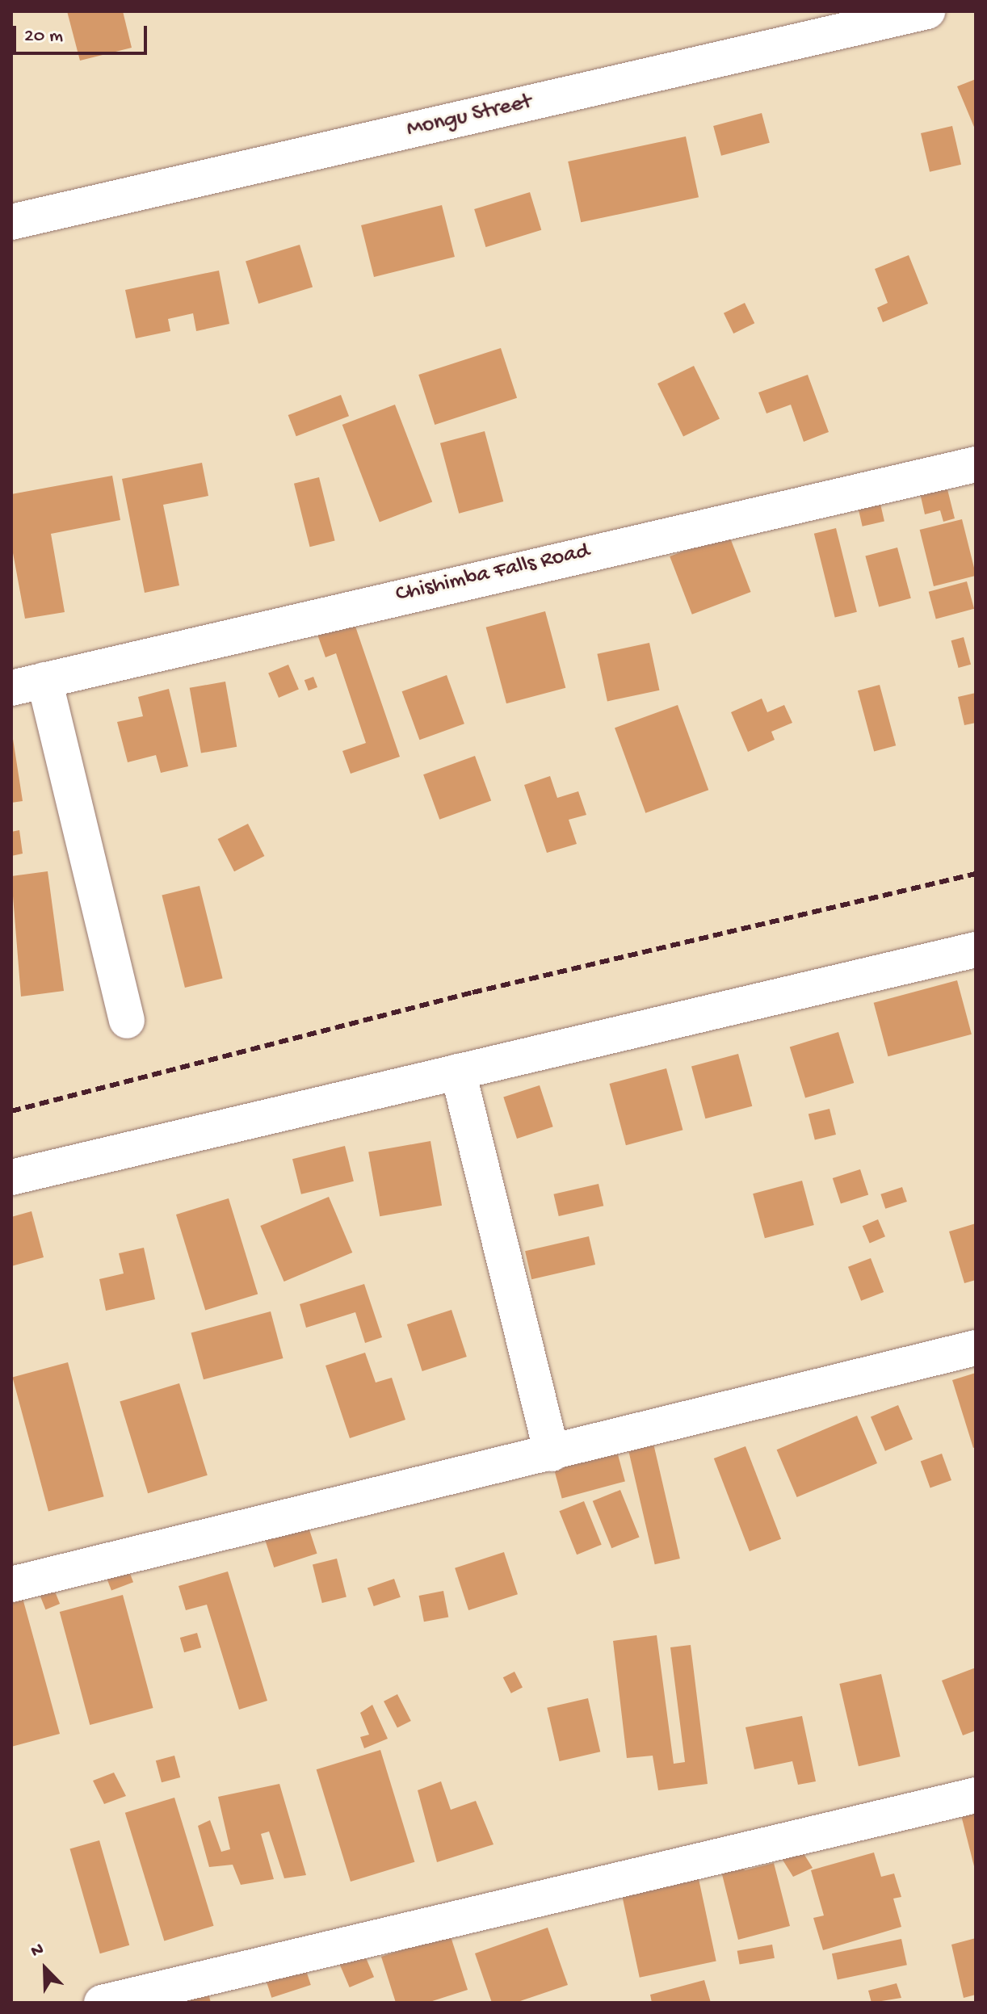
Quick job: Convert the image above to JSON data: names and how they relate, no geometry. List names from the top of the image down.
{
  "streets": {
    "street": ["Mongu Street", "Chishimba Falls Road"]
  },
  "scale_bar": "20 m",
  "north": "top left"
}
